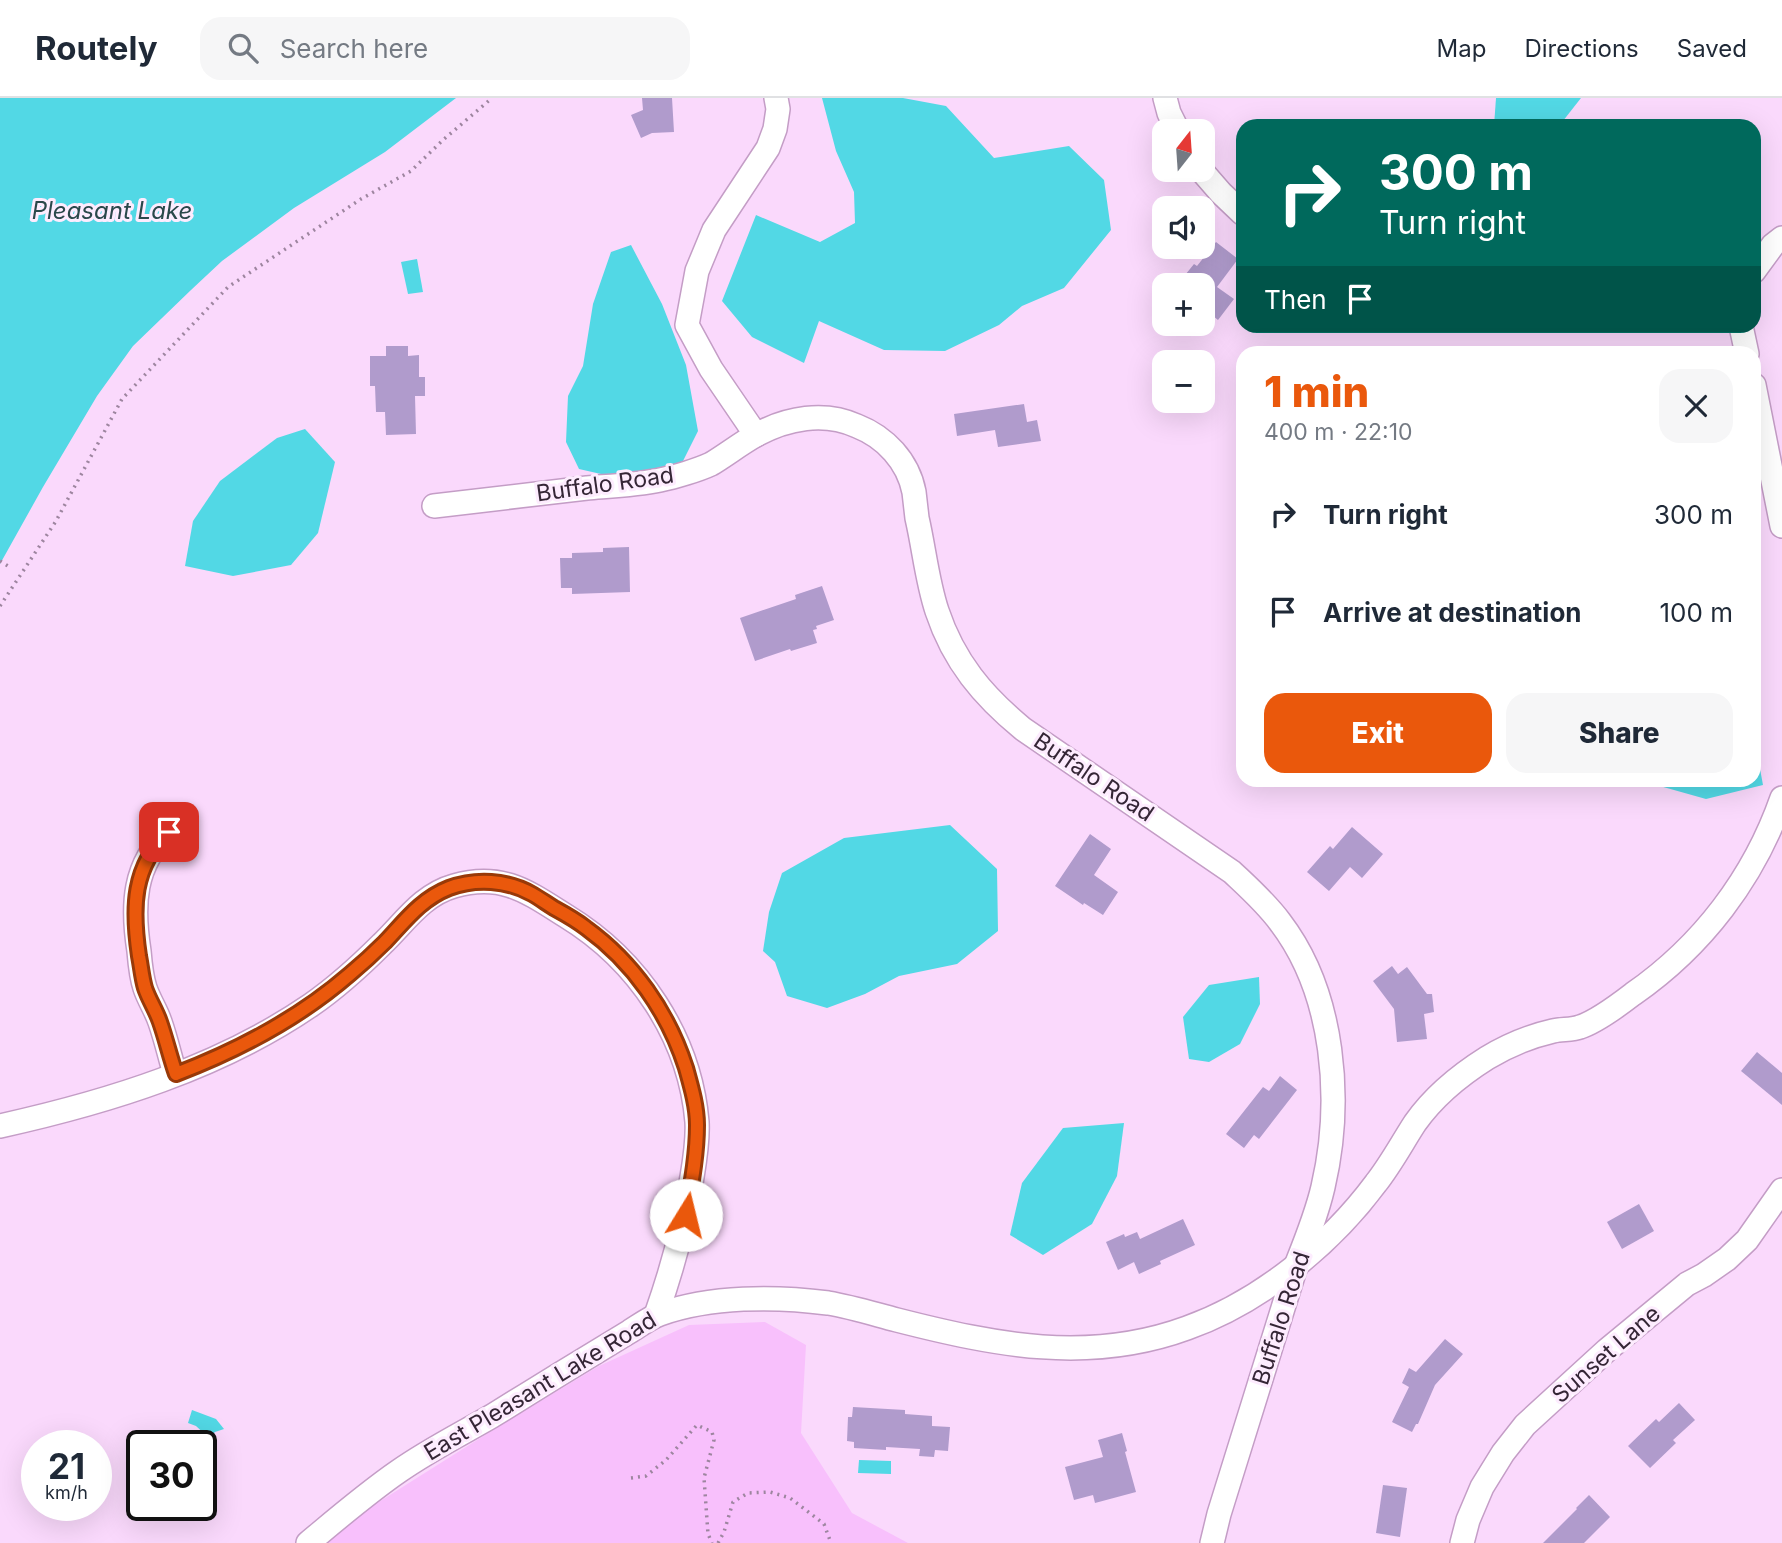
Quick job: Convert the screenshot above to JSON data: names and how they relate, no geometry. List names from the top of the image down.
{
  "streets": {
    "street": ["Buffalo Road", "Sunset Lane", "East Pleasant Lake Road"]
  },
  "crossings": [
    ["Buffalo Road", "East Pleasant Lake Road"]
  ],
  "water": ["Pleasant Lake"],
  "north": "top",
  "page": {
    "header": "Routely",
    "search": "Search here",
    "nav": ["Map", "Directions", "Saved"],
    "map_buttons": ["+", "−"],
    "turn": ["300 m", "Turn right"],
    "then": "Then",
    "heading": ["1 min", "400 m · 22:10"],
    "list": [
      {
        "name": "Turn right",
        "value": "300 m"
      },
      {
        "name": "Arrive at destination",
        "value": "100 m"
      }
    ],
    "buttons": ["Exit", "Share"],
    "speed": "21 km/h",
    "limit": "30"
  }
}
